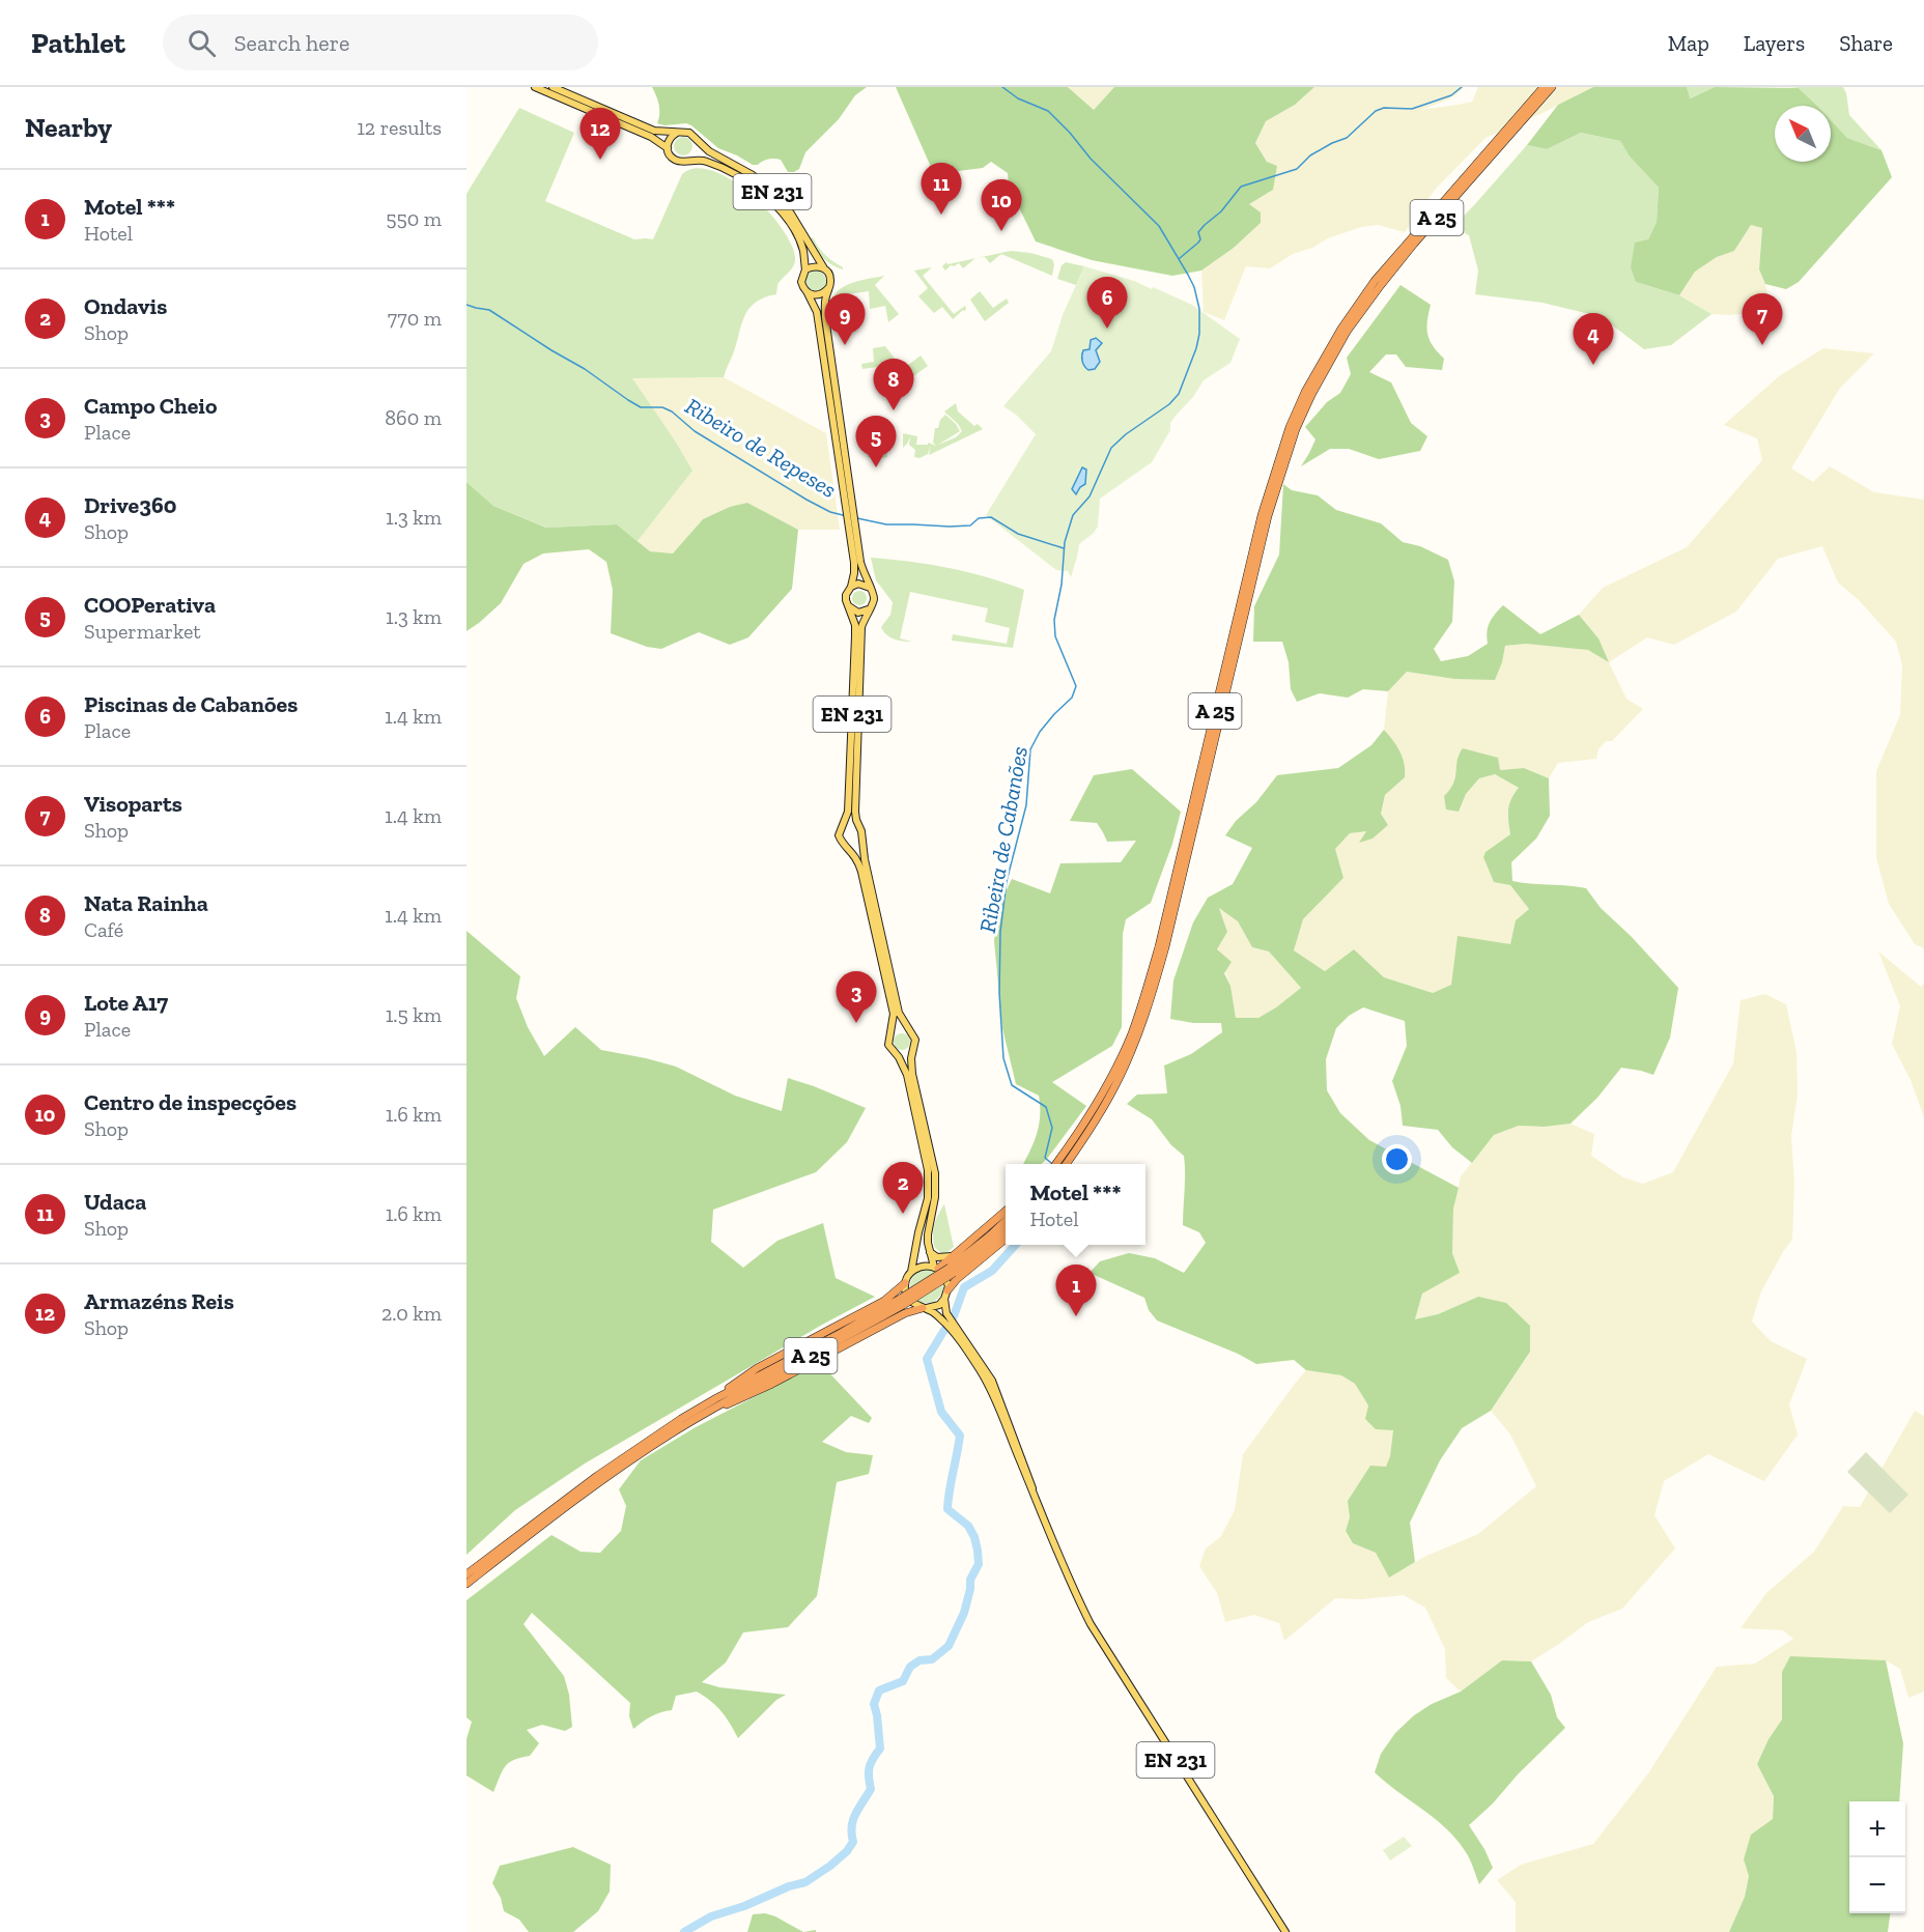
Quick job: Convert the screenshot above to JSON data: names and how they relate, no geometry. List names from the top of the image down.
{
  "streets": {
    "highway": ["A 25"],
    "main road": ["EN 231"]
  },
  "water": ["Ribeiro de Repeses", "Ribeira de Cabanões"],
  "north": "top left",
  "page": {
    "header": "Pathlet",
    "search": "Search here",
    "nav": ["Map", "Layers", "Share"],
    "heading": ["Nearby", "12 results"],
    "pins": [
      "12",
      "11",
      "10",
      "6",
      "7",
      "9",
      "4",
      "8",
      "5",
      "3",
      "2",
      "1"
    ],
    "list": [
      {
        "mark": "1",
        "name": "Motel ***",
        "note": "Hotel",
        "value": "550 m"
      },
      {
        "mark": "2",
        "name": "Ondavis",
        "note": "Shop",
        "value": "770 m"
      },
      {
        "mark": "3",
        "name": "Campo Cheio",
        "note": "Place",
        "value": "860 m"
      },
      {
        "mark": "4",
        "name": "Drive360",
        "note": "Shop",
        "value": "1.3 km"
      },
      {
        "mark": "5",
        "name": "COOPerativa",
        "note": "Supermarket",
        "value": "1.3 km"
      },
      {
        "mark": "6",
        "name": "Piscinas de Cabanões",
        "note": "Place",
        "value": "1.4 km"
      },
      {
        "mark": "7",
        "name": "Visoparts",
        "note": "Shop",
        "value": "1.4 km"
      },
      {
        "mark": "8",
        "name": "Nata Rainha",
        "note": "Café",
        "value": "1.4 km"
      },
      {
        "mark": "9",
        "name": "Lote A17",
        "note": "Place",
        "value": "1.5 km"
      },
      {
        "mark": "10",
        "name": "Centro de inspecções",
        "note": "Shop",
        "value": "1.6 km"
      },
      {
        "mark": "11",
        "name": "Udaca",
        "note": "Shop",
        "value": "1.6 km"
      },
      {
        "mark": "12",
        "name": "Armazéns Reis",
        "note": "Shop",
        "value": "2.0 km"
      }
    ],
    "popup": ["Motel ***", "Hotel"],
    "map_buttons": ["+", "−"]
  }
}
